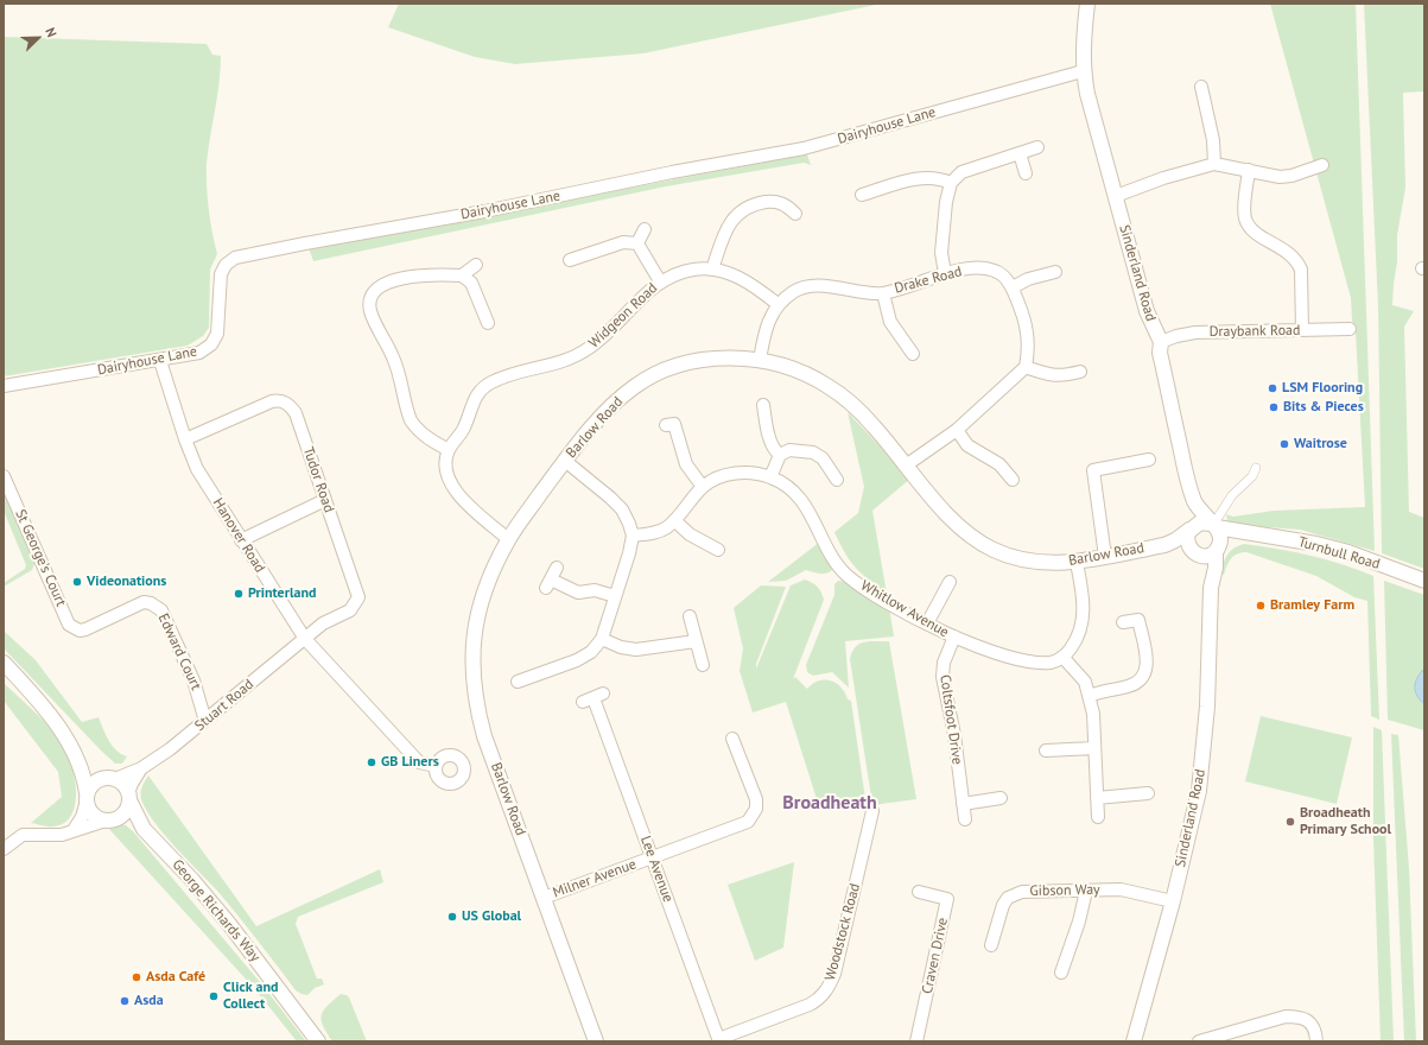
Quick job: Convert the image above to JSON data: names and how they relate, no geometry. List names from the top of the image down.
{
  "streets": {
    "street": [
      "Dairyhouse Lane",
      "Sinderland Road",
      "Drake Road",
      "Widgeon Road",
      "Draybank Road",
      "Barlow Road",
      "Tudor Road",
      "Hanover Road",
      "Turnbull Road",
      "St George's Court",
      "Whitlow Avenue",
      "Edward Court",
      "Stuart Road",
      "Coltsfoot Drive",
      "Lee Avenue",
      "Milner Avenue",
      "Gibson Way",
      "George Richards Way",
      "Woodstock Road",
      "Craven Drive"
    ]
  },
  "crossings": [
    ["Dairyhouse Lane", "Sinderland Road"],
    ["Dairyhouse Lane", "Hanover Road"],
    ["Sinderland Road", "Draybank Road"],
    ["Sinderland Road", "Barlow Road"],
    ["Sinderland Road", "Turnbull Road"],
    ["Sinderland Road", "Gibson Way"],
    ["Drake Road", "Widgeon Road"],
    ["Drake Road", "Barlow Road"],
    ["Barlow Road", "Turnbull Road"],
    ["Barlow Road", "Milner Avenue"],
    ["Tudor Road", "Hanover Road"],
    ["Tudor Road", "Stuart Road"],
    ["Hanover Road", "Stuart Road"],
    ["St George's Court", "Edward Court"],
    ["Whitlow Avenue", "Coltsfoot Drive"],
    ["Edward Court", "Stuart Road"],
    ["Stuart Road", "George Richards Way"],
    ["Lee Avenue", "Milner Avenue"],
    ["Lee Avenue", "Woodstock Road"]
  ],
  "districts": ["Broadheath"],
  "places": [
    "LSM Flooring",
    "Bits & Pieces",
    "Waitrose",
    "Videonations",
    "Printerland",
    "Bramley Farm",
    "GB Liners",
    "Broadheath Primary School",
    "US Global",
    "Asda Café",
    "Click and Collect",
    "Asda"
  ],
  "north": "top right"
}
